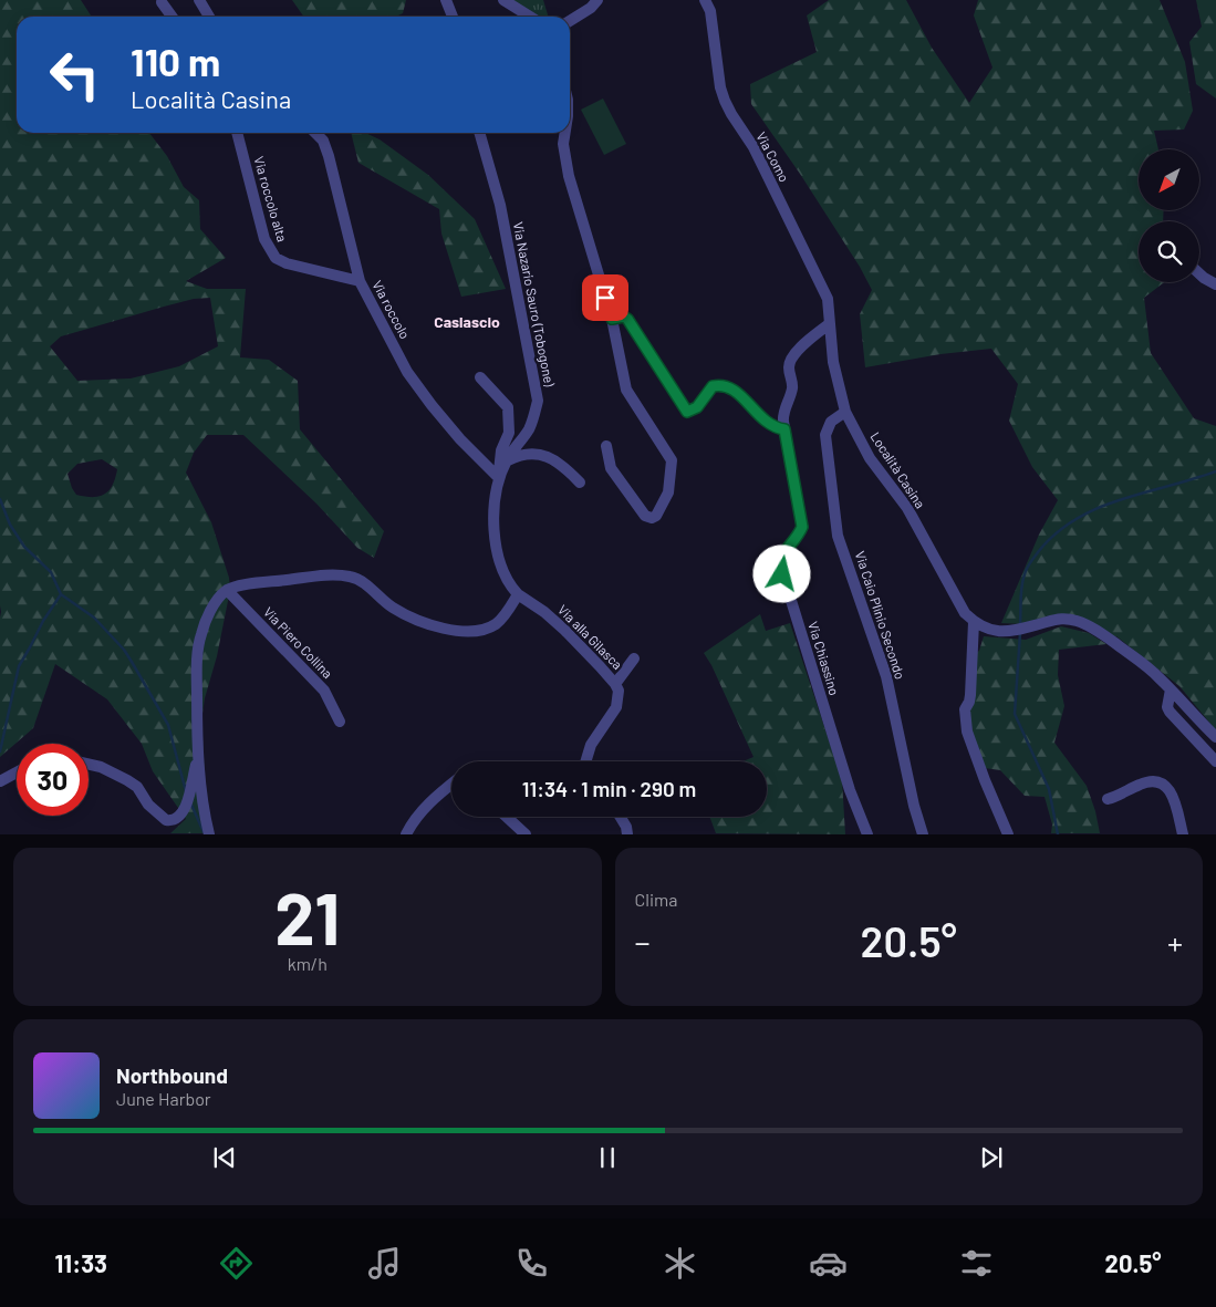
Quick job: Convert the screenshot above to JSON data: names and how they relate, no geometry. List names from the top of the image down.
{
  "streets": {
    "street": [
      "Via Como",
      "Via roccolo alta",
      "Via Nazario Sauro (Tobogone)",
      "Via roccolo",
      "Località Casina",
      "Via Caio Plinio Secondo",
      "Via alla Gilasca",
      "Via Piero Collina",
      "Via Chiassino"
    ]
  },
  "crossings": [
    ["Via Como", "Località Casina"],
    ["Via roccolo alta", "Via roccolo"],
    ["Via Nazario Sauro (Tobogone)", "Via roccolo"],
    ["Via Nazario Sauro (Tobogone)", "Via alla Gilasca"],
    ["Località Casina", "Via Caio Plinio Secondo"]
  ],
  "districts": ["Caslascio"],
  "north": "bottom left",
  "page": {
    "turn": ["110 m", "Località Casina"],
    "limit": "30",
    "trip": "11:34 · 1 min · 290 m",
    "tile": [
      ["21", "km/h"],
      "Clima"
    ],
    "heat": ["−", "20.5°", "+"],
    "song": ["Northbound", "June Harbor"],
    "tabs": ["11:33", "20.5°"]
  }
}
